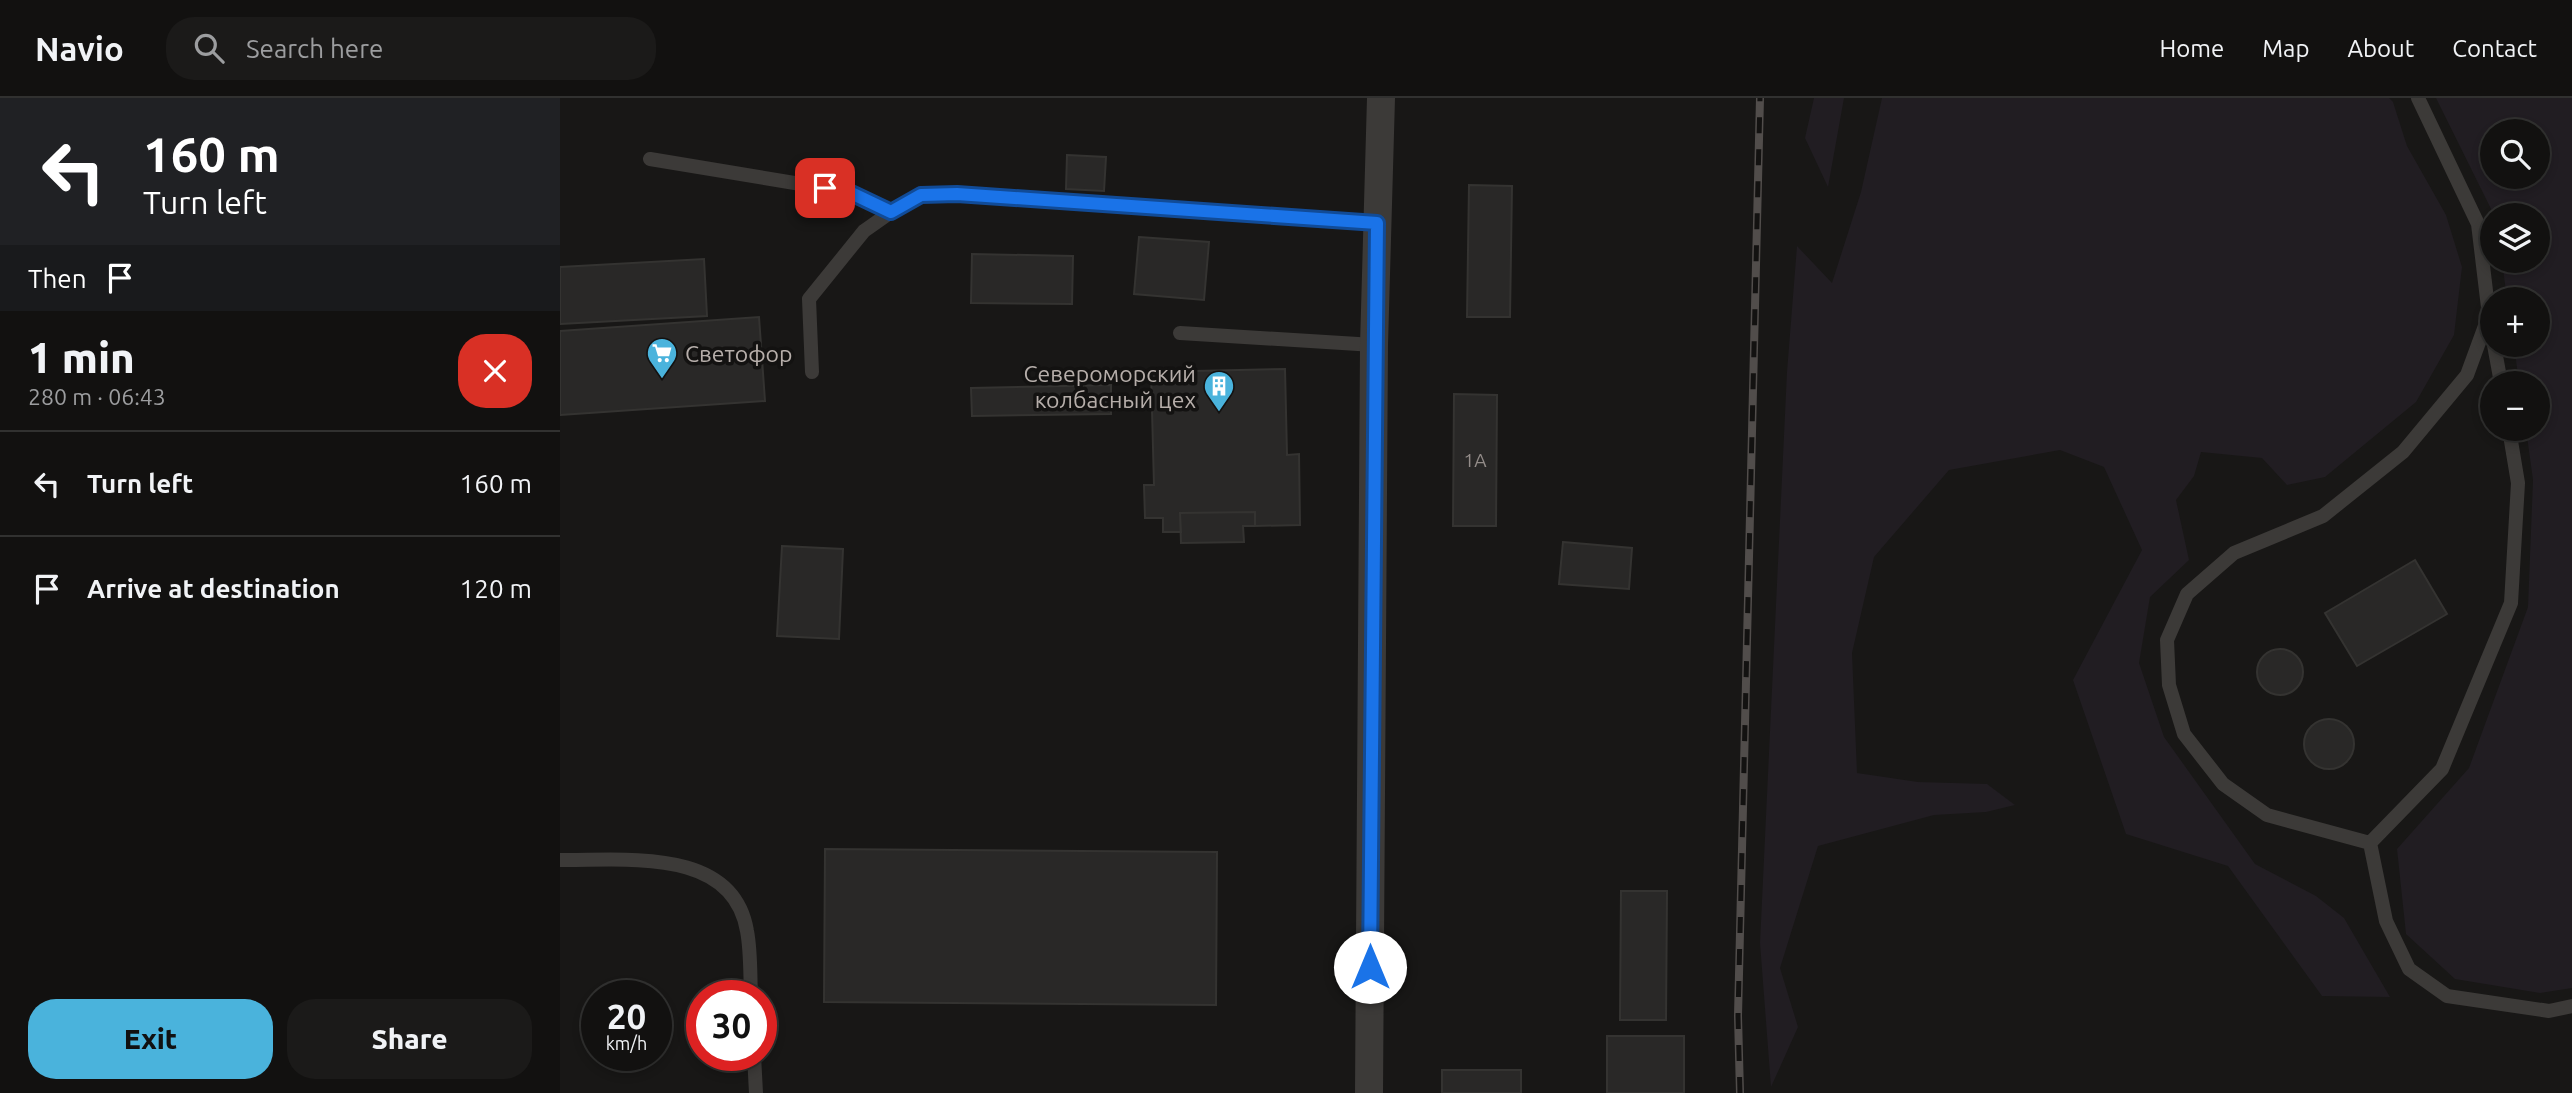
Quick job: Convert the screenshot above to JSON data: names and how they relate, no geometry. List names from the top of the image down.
{
  "places": {
    "supermarket": ["Светофор"],
    "building": ["Североморский колбасный цех"]
  },
  "house_numbers": ["1А"],
  "page": {
    "header": "Navio",
    "search": "Search here",
    "nav": [
      "Home",
      "Map",
      "About",
      "Contact"
    ],
    "turn": ["160 m", "Turn left"],
    "map_buttons": ["+", "−"],
    "then": "Then",
    "heading": ["1 min", "280 m · 06:43"],
    "list": [
      {
        "name": "Turn left",
        "value": "160 m"
      },
      {
        "name": "Arrive at destination",
        "value": "120 m"
      }
    ],
    "speed": "20 km/h",
    "limit": "30",
    "buttons": ["Exit", "Share"]
  }
}
